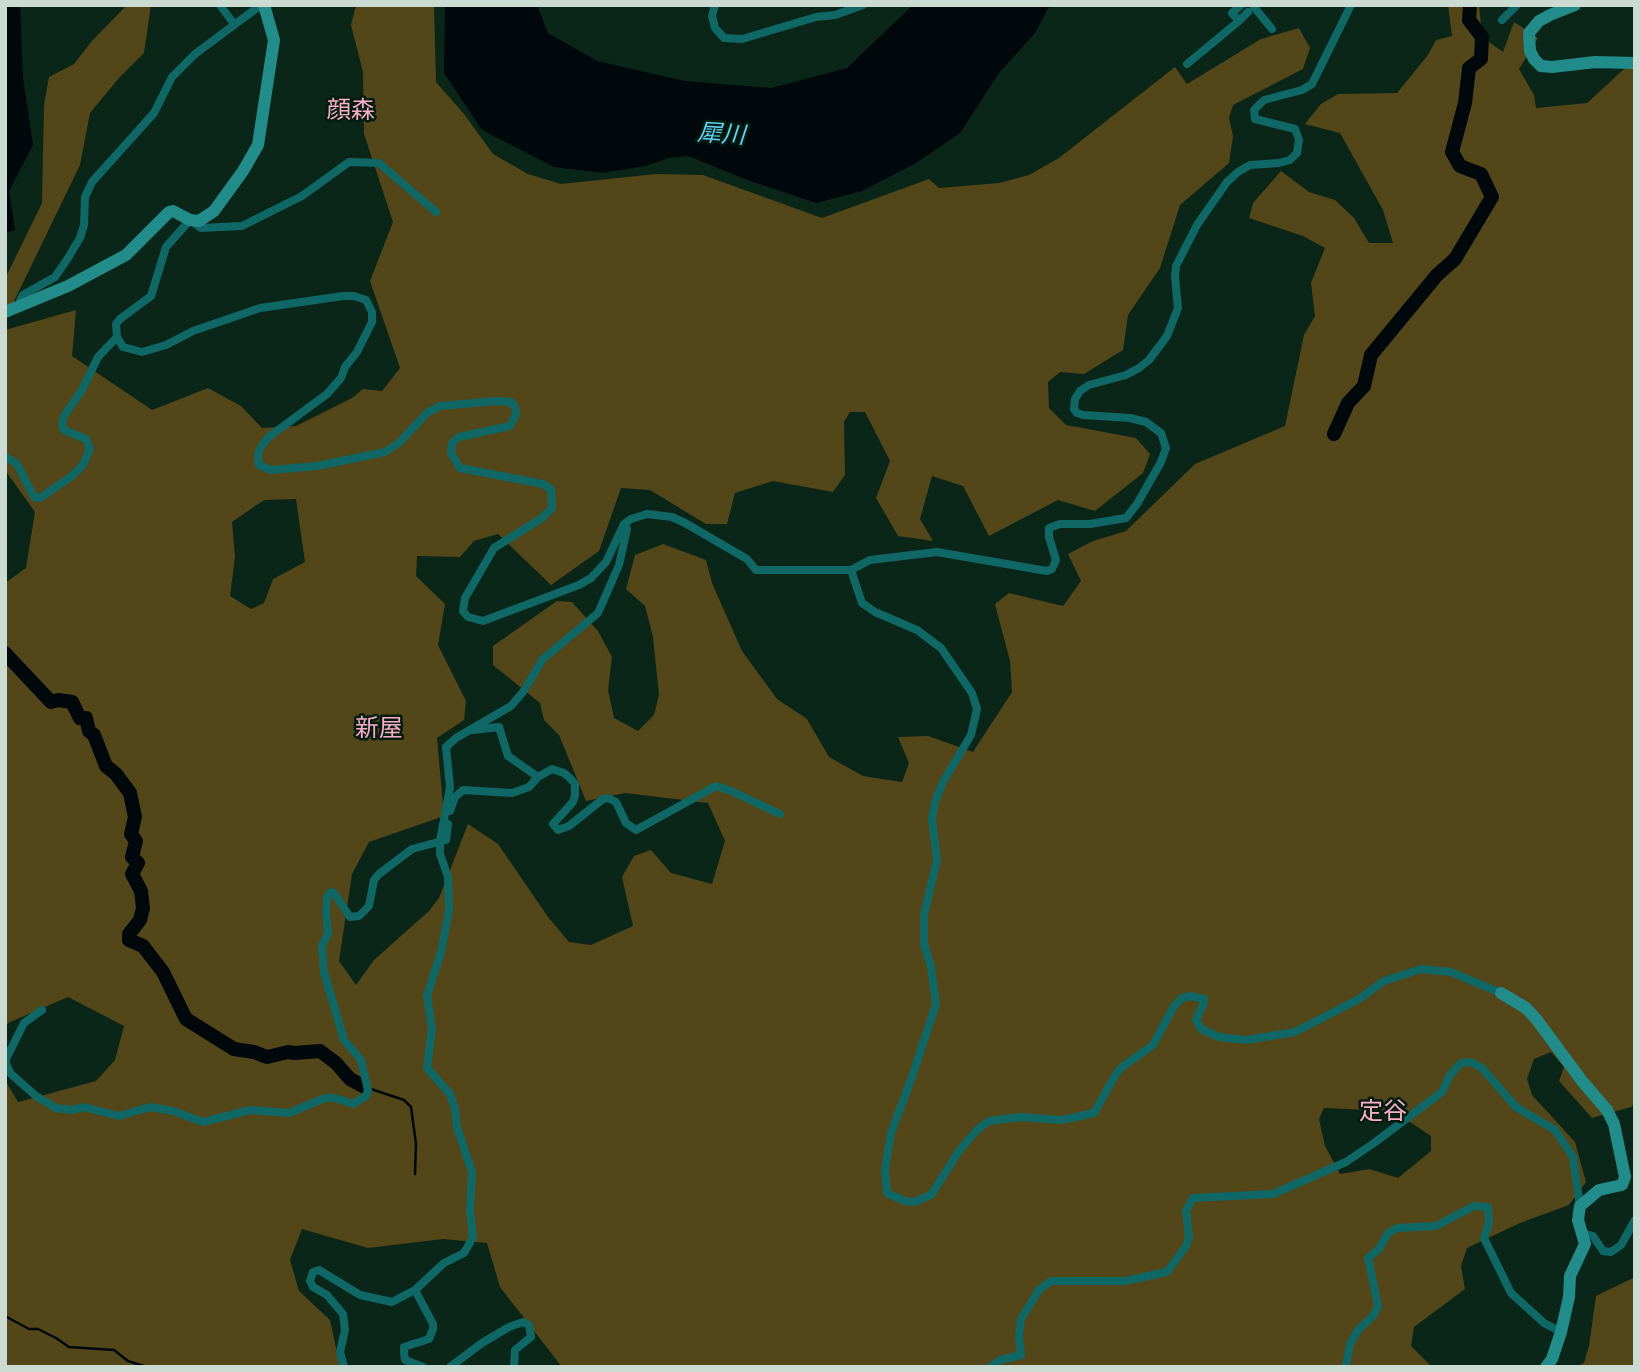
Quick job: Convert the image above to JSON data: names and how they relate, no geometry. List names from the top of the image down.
{
  "districts": ["顔森", "新屋", "定谷"],
  "water": ["犀川"]
}
